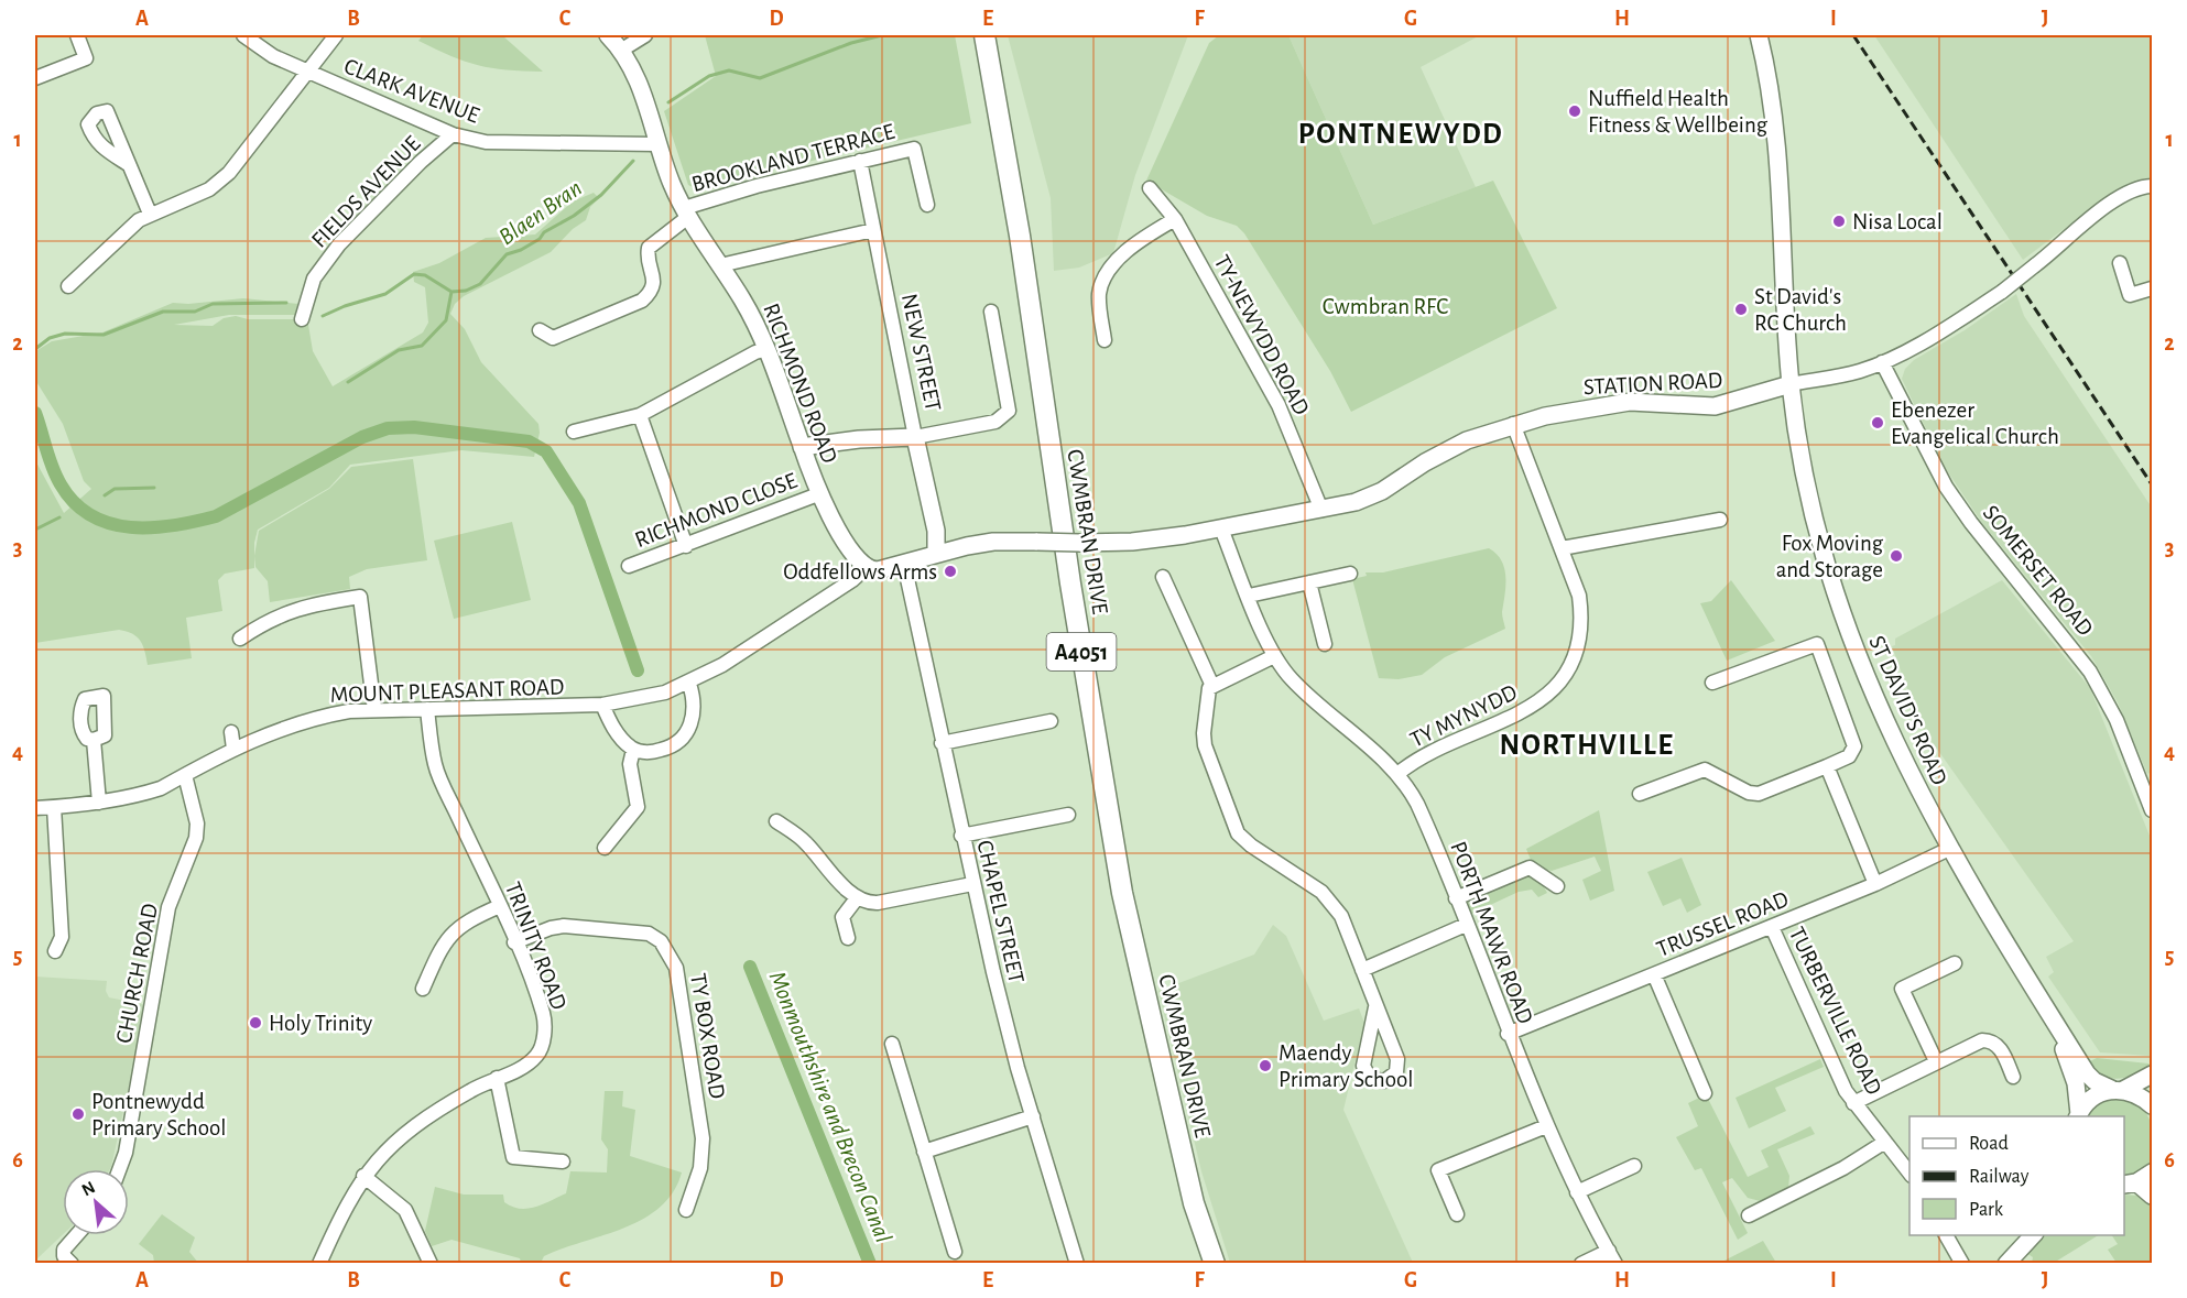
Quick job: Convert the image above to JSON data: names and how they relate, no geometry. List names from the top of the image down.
{
  "streets": {
    "main road": ["CWMBRAN DRIVE", "A4051"],
    "street": [
      "CLARK AVENUE",
      "BROOKLAND TERRACE",
      "FIELDS AVENUE",
      "TY-NEWYDD ROAD",
      "NEW STREET",
      "RICHMOND ROAD",
      "STATION ROAD",
      "RICHMOND CLOSE",
      "SOMERSET ROAD",
      "MOUNT PLEASANT ROAD",
      "ST DAVID'S ROAD",
      "TY MYNYDD",
      "CHAPEL STREET",
      "TRUSSEL ROAD",
      "PORTH MAWR ROAD",
      "TRINITY ROAD",
      "CHURCH ROAD",
      "TURBERVILLE ROAD",
      "TY BOX ROAD"
    ]
  },
  "crossings": [
    ["CLARK AVENUE", "FIELDS AVENUE"],
    ["CLARK AVENUE", "RICHMOND ROAD"],
    ["BROOKLAND TERRACE", "NEW STREET"],
    ["BROOKLAND TERRACE", "RICHMOND ROAD"],
    ["TY-NEWYDD ROAD", "STATION ROAD"],
    ["NEW STREET", "STATION ROAD"],
    ["RICHMOND ROAD", "STATION ROAD"],
    ["RICHMOND ROAD", "RICHMOND CLOSE"],
    ["RICHMOND ROAD", "MOUNT PLEASANT ROAD"],
    ["STATION ROAD", "SOMERSET ROAD"],
    ["STATION ROAD", "MOUNT PLEASANT ROAD"],
    ["STATION ROAD", "ST DAVID'S ROAD"],
    ["STATION ROAD", "TY MYNYDD"],
    ["STATION ROAD", "CHAPEL STREET"],
    ["STATION ROAD", "PORTH MAWR ROAD"],
    ["MOUNT PLEASANT ROAD", "TRINITY ROAD"],
    ["MOUNT PLEASANT ROAD", "CHURCH ROAD"],
    ["ST DAVID'S ROAD", "TRUSSEL ROAD"],
    ["TY MYNYDD", "PORTH MAWR ROAD"],
    ["TRUSSEL ROAD", "PORTH MAWR ROAD"],
    ["TRUSSEL ROAD", "TURBERVILLE ROAD"],
    ["TRINITY ROAD", "TY BOX ROAD"]
  ],
  "districts": ["PONTNEWYDD", "NORTHVILLE"],
  "water": ["Blaen Bran", "Monmouthshire and Brecon Canal"],
  "parks": ["Cwmbran RFC"],
  "places": [
    "Nuffield Health Fitness & Wellbeing",
    "Nisa Local",
    "St David's RC Church",
    "Ebenezer Evangelical Church",
    "Fox Moving and Storage",
    "Oddfellows Arms",
    "Holy Trinity",
    "Maendy Primary School",
    "Pontnewydd Primary School"
  ],
  "legend": ["Road", "Railway", "Park"],
  "north": "top left",
  "grid": {
    "columns": [
      "A",
      "B",
      "C",
      "D",
      "E",
      "F",
      "G",
      "H",
      "I",
      "J"
    ],
    "rows": [
      "1",
      "2",
      "3",
      "4",
      "5",
      "6"
    ]
  }
}
